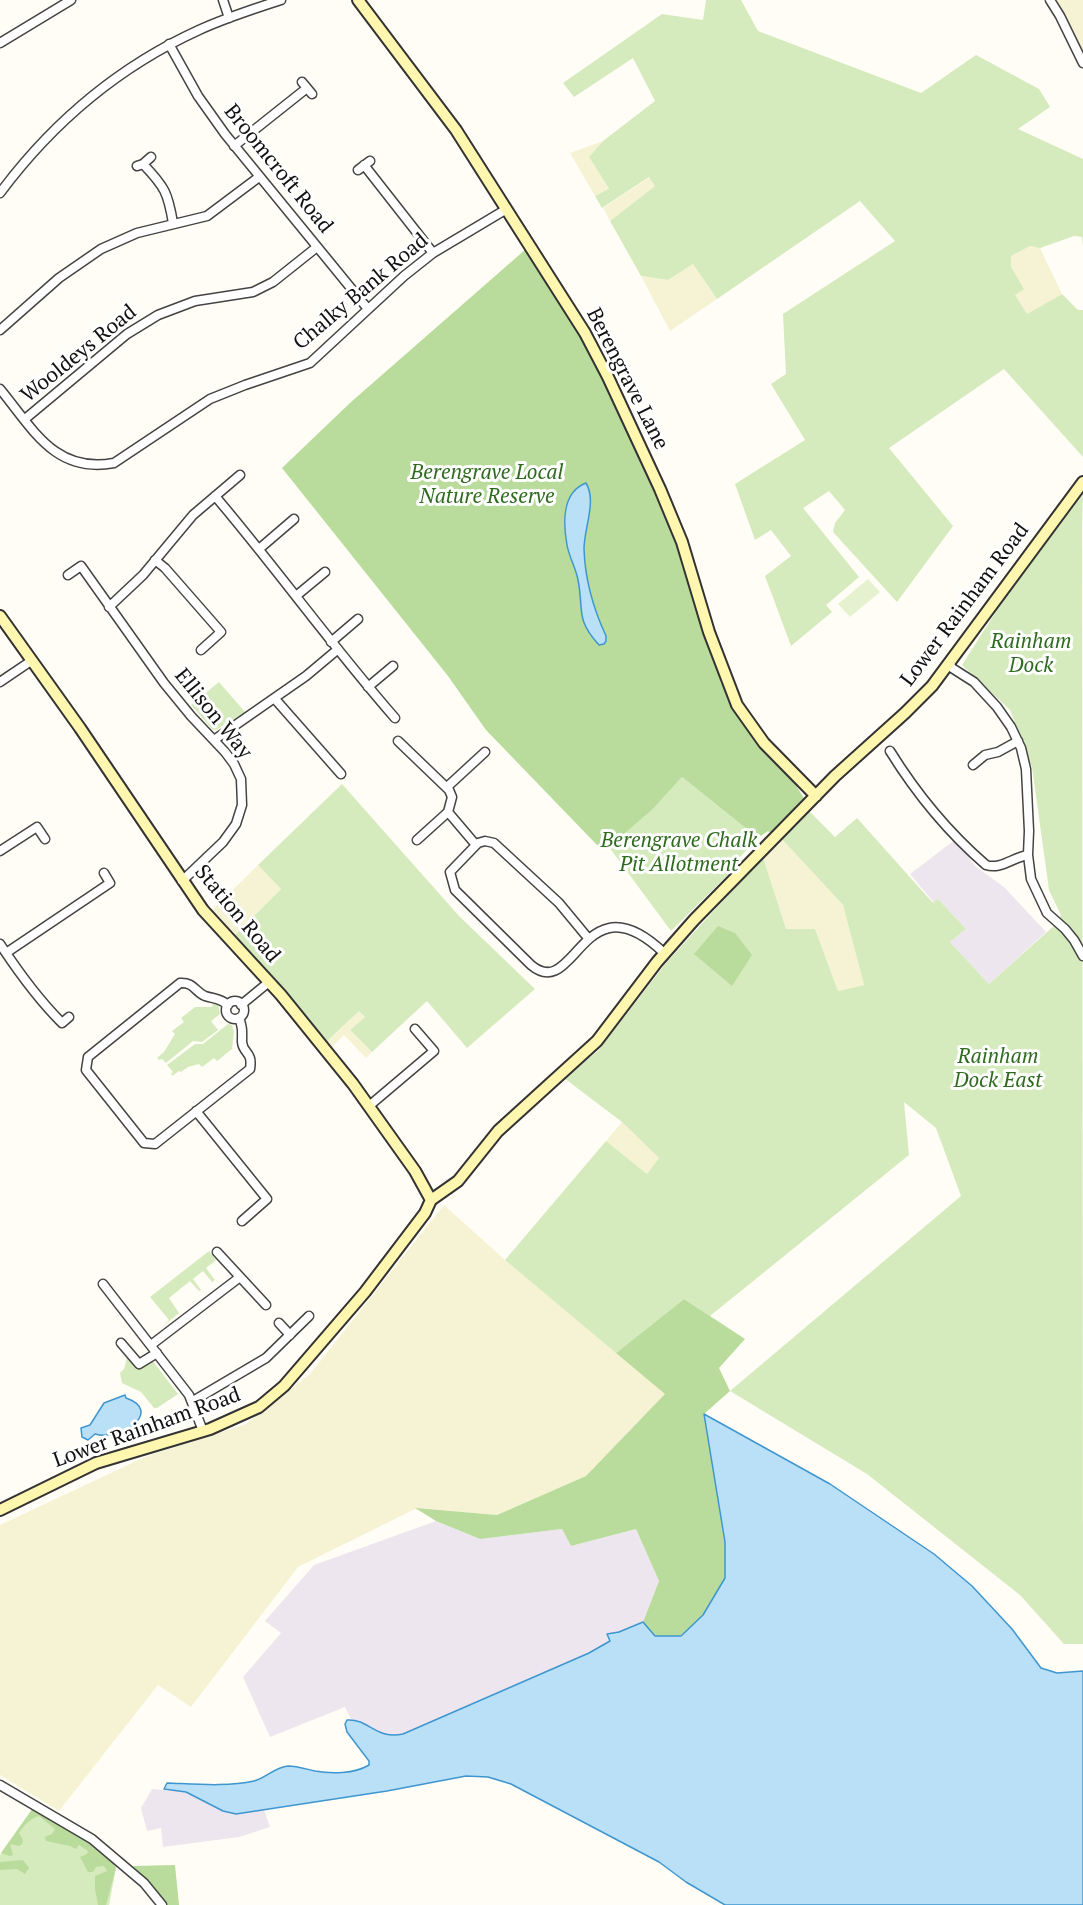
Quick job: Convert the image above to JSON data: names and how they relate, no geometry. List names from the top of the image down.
{
  "streets": {
    "main road": ["Berengrave Lane", "Lower Rainham Road", "Station Road"],
    "street": [
      "Broomcroft Road",
      "Chalky Bank Road",
      "Wooldeys Road",
      "Ellison Way"
    ]
  },
  "crossings": [
    ["Broomcroft Road", "Chalky Bank Road"],
    ["Broomcroft Road", "Wooldeys Road"],
    ["Chalky Bank Road", "Wooldeys Road"],
    ["Chalky Bank Road", "Berengrave Lane"],
    ["Berengrave Lane", "Lower Rainham Road"],
    ["Lower Rainham Road", "Station Road"],
    ["Ellison Way", "Station Road"]
  ],
  "parks": [
    "Berengrave Local Nature Reserve",
    "Rainham Dock",
    "Berengrave Chalk Pit Allotment",
    "Rainham Dock East"
  ]
}
